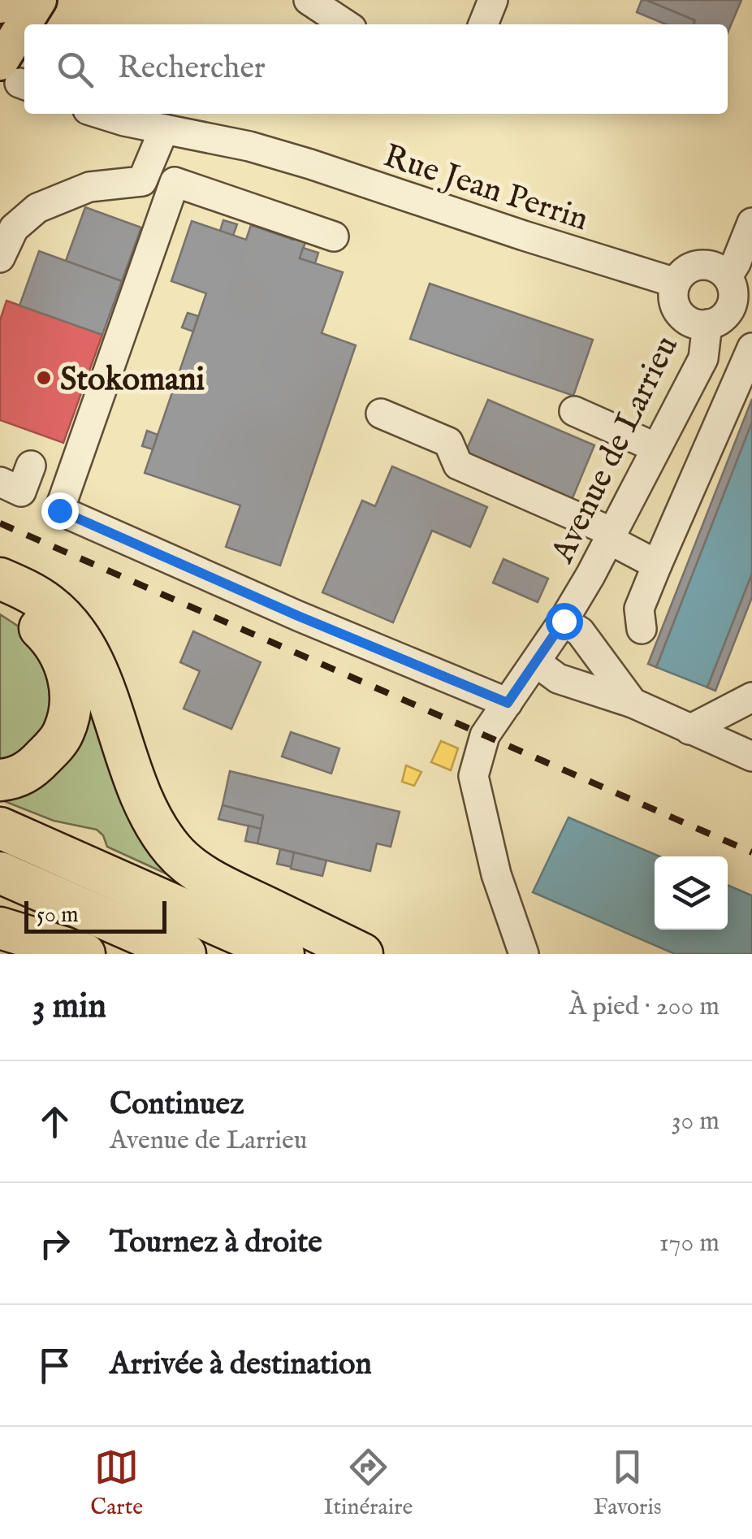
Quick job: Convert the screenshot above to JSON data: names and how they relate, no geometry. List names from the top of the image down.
{
  "streets": {
    "street": ["Rue Jean Perrin", "Avenue de Larrieu"]
  },
  "crossings": [
    ["Rue Jean Perrin", "Avenue de Larrieu"]
  ],
  "places": ["Stokomani"],
  "scale_bar": "50 m",
  "page": {
    "search": "Rechercher",
    "scale": "50 m",
    "heading": ["3 min", "À pied · 200 m"],
    "list": [
      ["Continuez", "Avenue de Larrieu", "30 m"],
      ["Tournez à droite", "170 m"],
      "Arrivée à destination"
    ],
    "nav": ["Carte", "Itinéraire", "Favoris"]
  }
}
